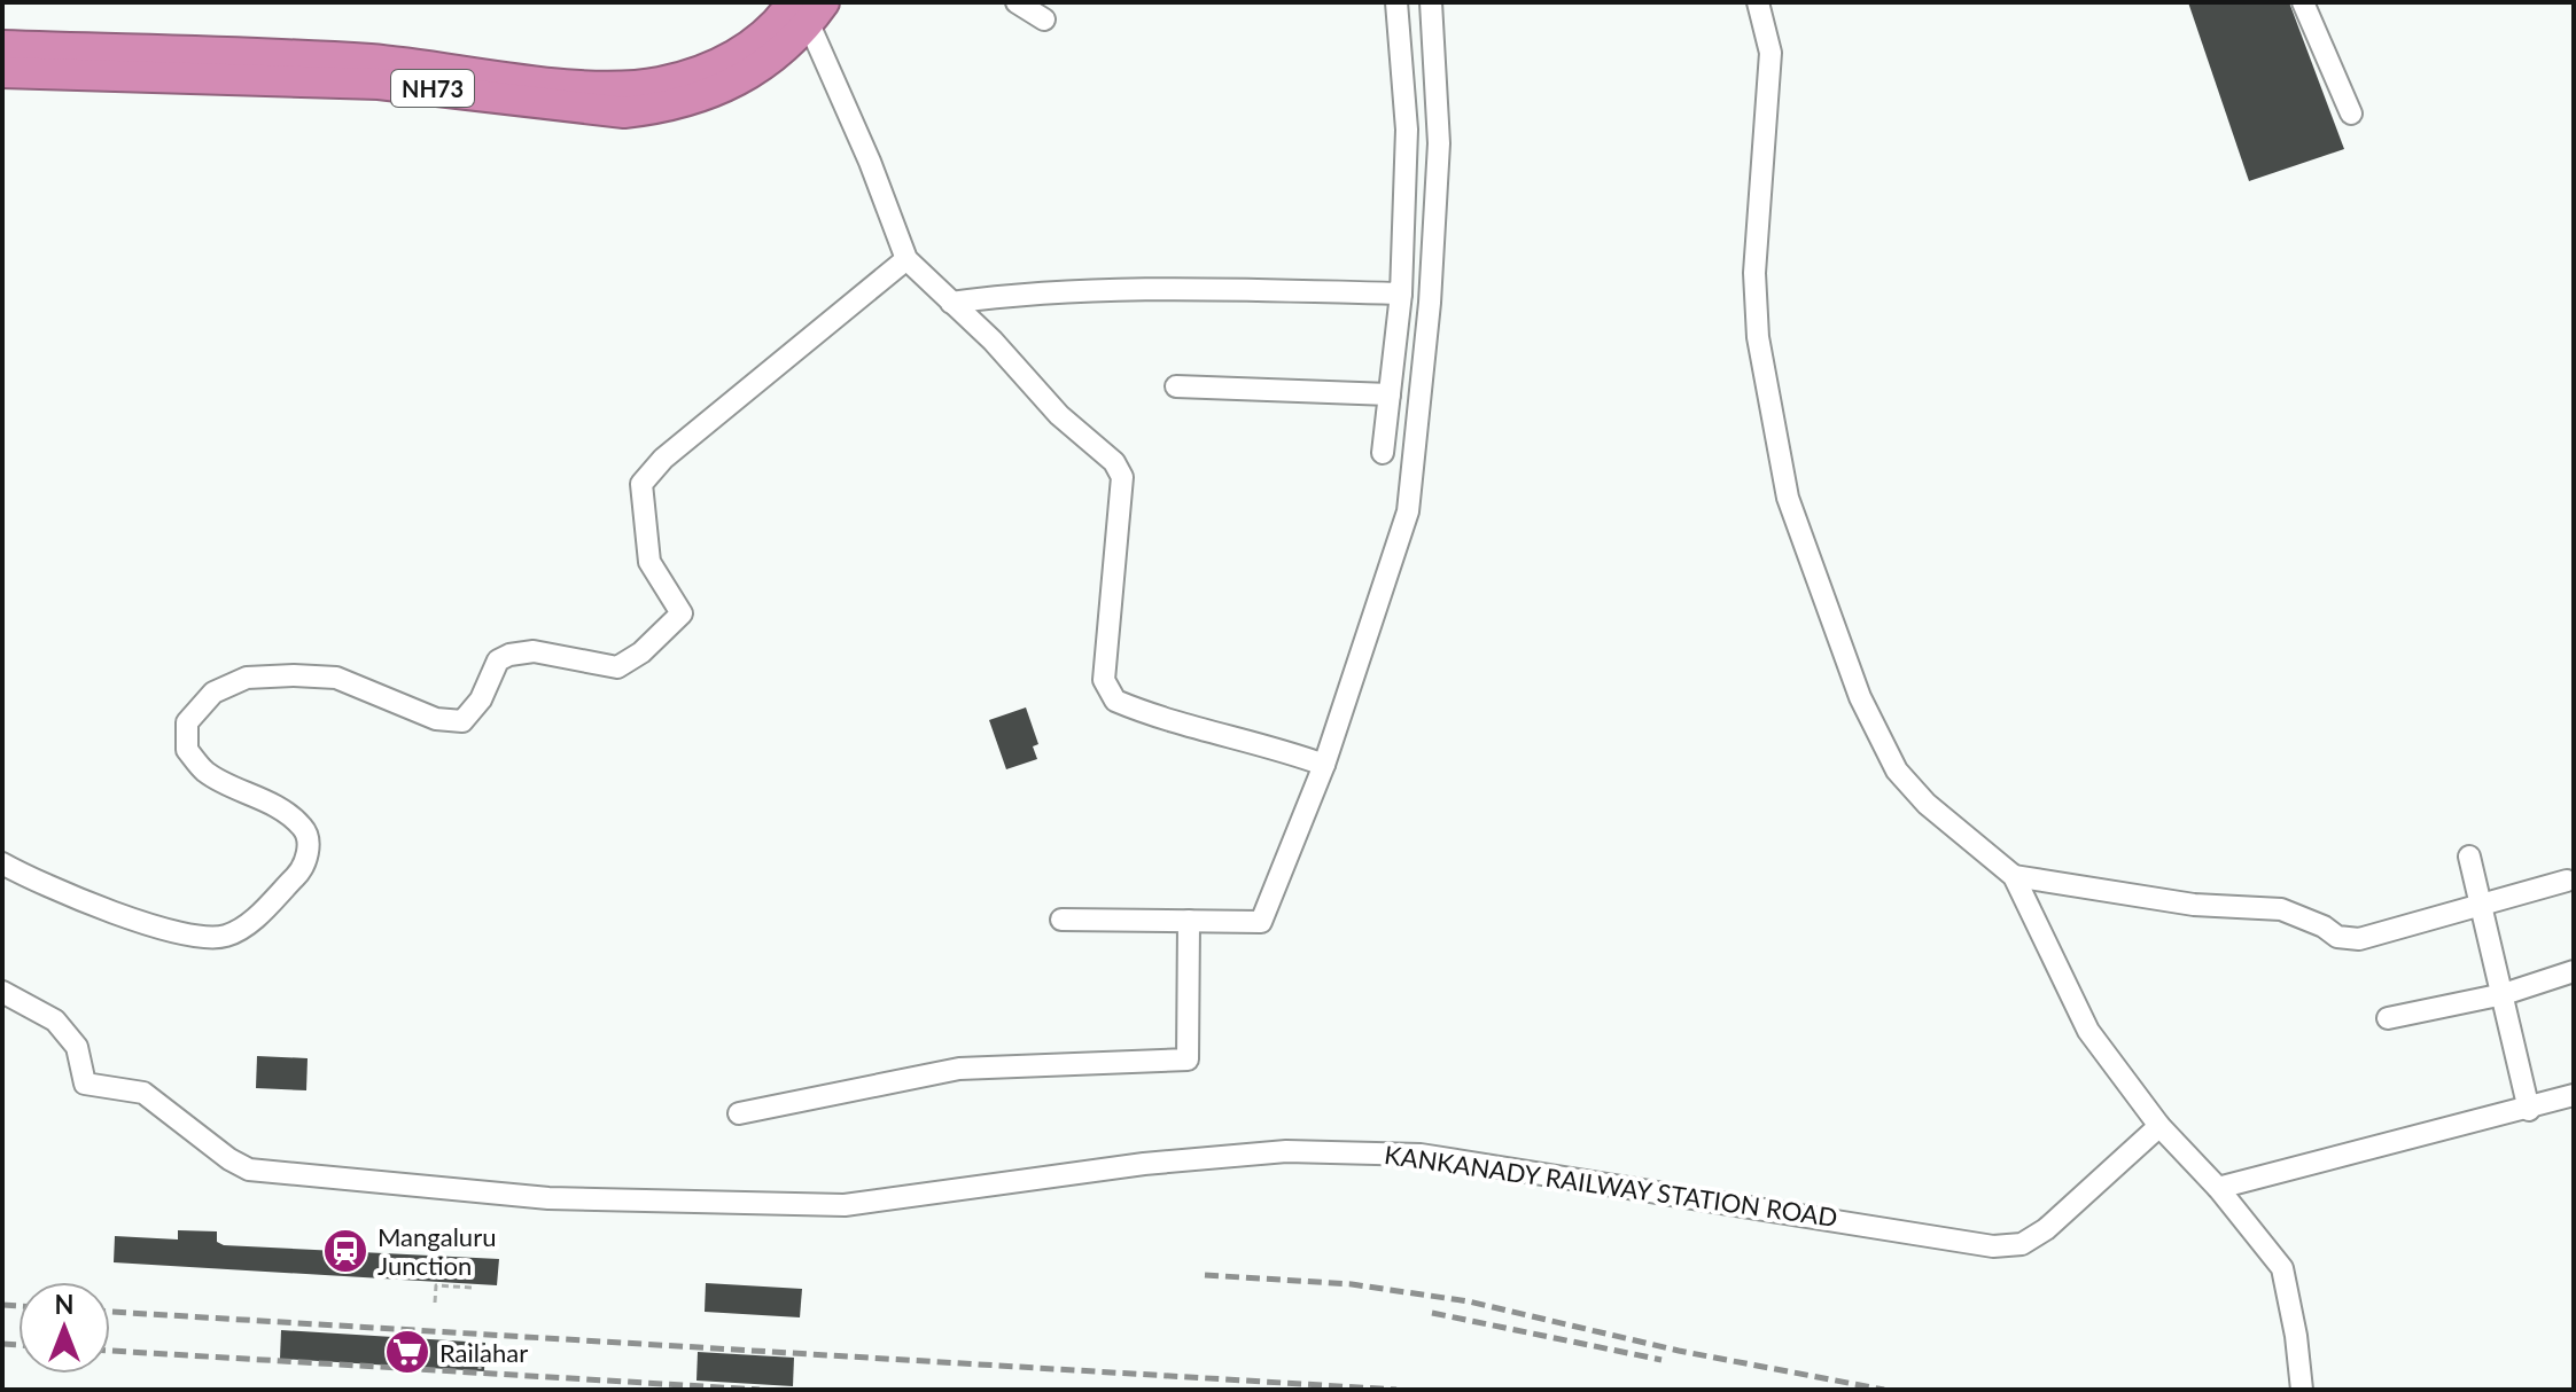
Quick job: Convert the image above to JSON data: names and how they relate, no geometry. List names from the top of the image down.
{
  "streets": {
    "highway": ["NH73"],
    "street": ["KANKANADY RAILWAY STATION ROAD"]
  },
  "places": {
    "station": ["Mangaluru Junction"],
    "supermarket": ["Railahar"]
  },
  "north": "top"
}
